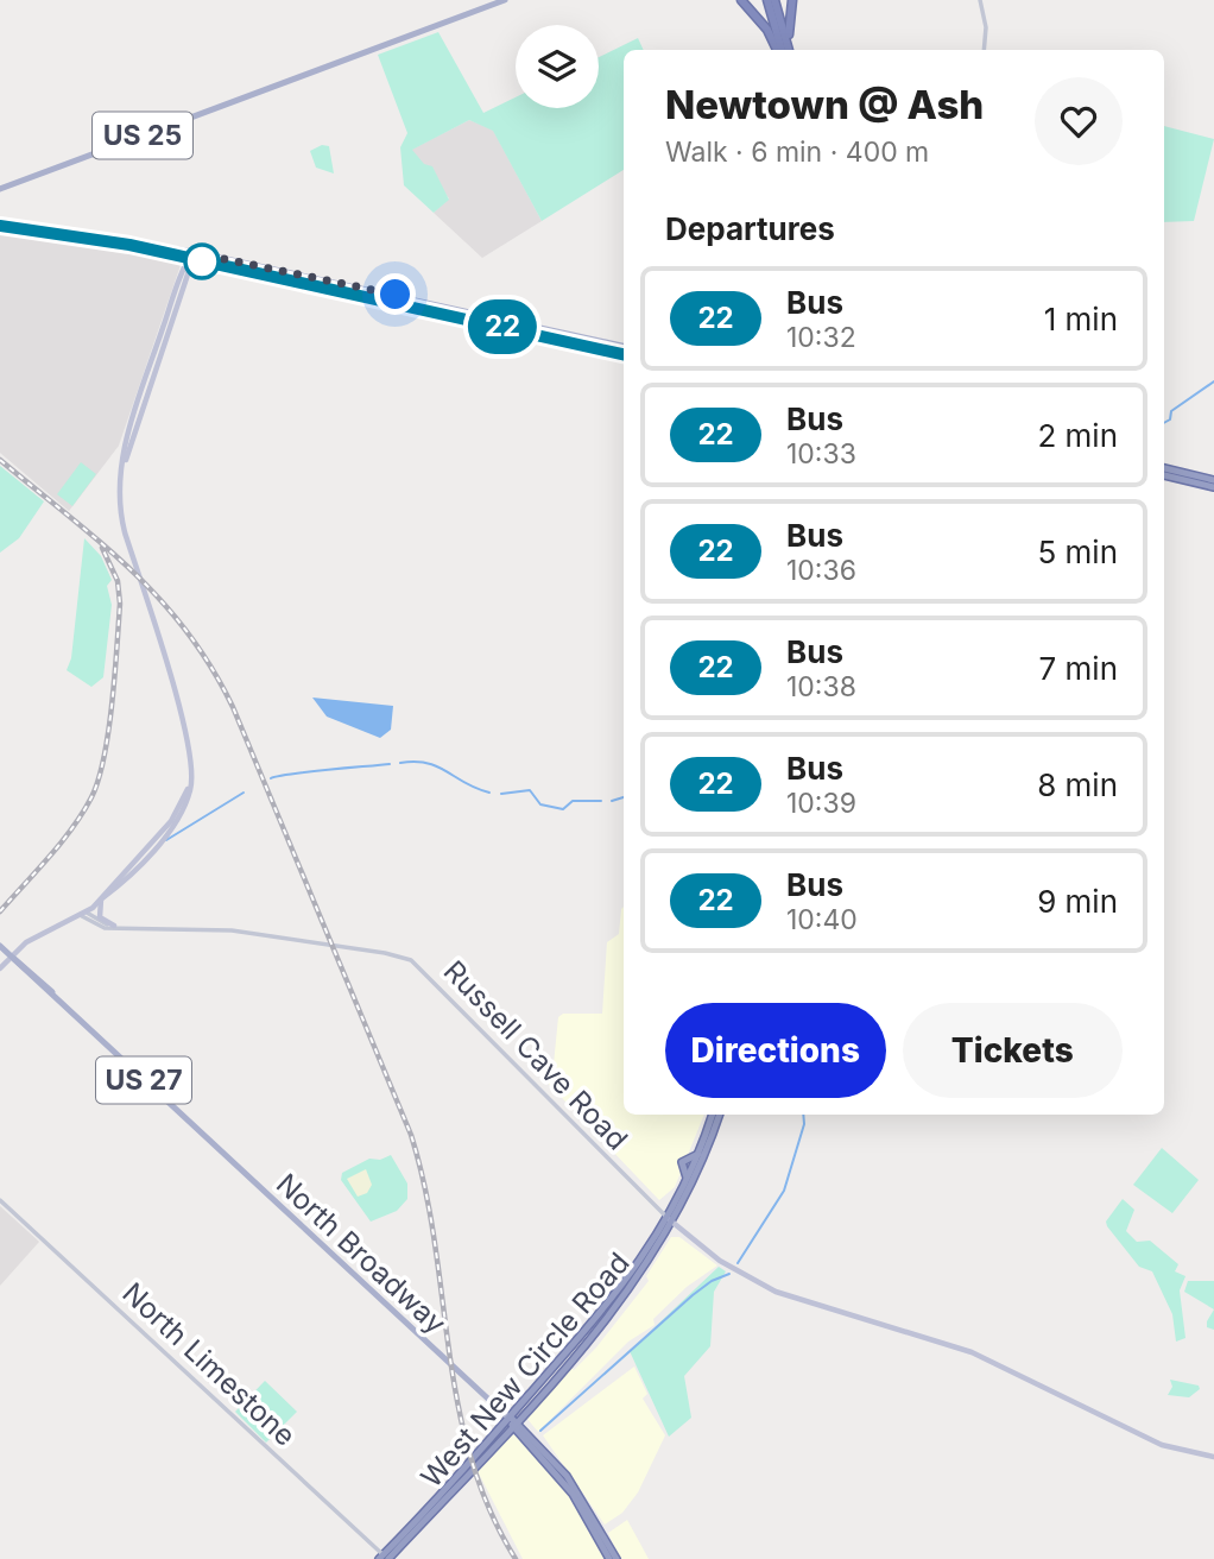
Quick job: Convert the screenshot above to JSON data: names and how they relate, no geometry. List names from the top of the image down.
{
  "streets": {
    "highway": ["US 27", "North Broadway", "West New Circle Road"],
    "main road": ["US 25", "Russell Cave Road"],
    "street": ["North Limestone"]
  },
  "crossings": [
    ["Russell Cave Road", "West New Circle Road"],
    ["North Broadway", "West New Circle Road"],
    ["North Limestone", "West New Circle Road"]
  ],
  "lines": ["bus line 22"],
  "page": {
    "on_map": "22",
    "heading": [
      ["Newtown @ Ash", "Walk · 6 min · 400 m"],
      "Departures"
    ],
    "list": [
      {
        "mark": "22",
        "name": "Bus",
        "note": "10:32",
        "value": "1 min"
      },
      {
        "mark": "22",
        "name": "Bus",
        "note": "10:33",
        "value": "2 min"
      },
      {
        "mark": "22",
        "name": "Bus",
        "note": "10:36",
        "value": "5 min"
      },
      {
        "mark": "22",
        "name": "Bus",
        "note": "10:38",
        "value": "7 min"
      },
      {
        "mark": "22",
        "name": "Bus",
        "note": "10:39",
        "value": "8 min"
      },
      {
        "mark": "22",
        "name": "Bus",
        "note": "10:40",
        "value": "9 min"
      }
    ],
    "buttons": ["Directions", "Tickets"]
  }
}
